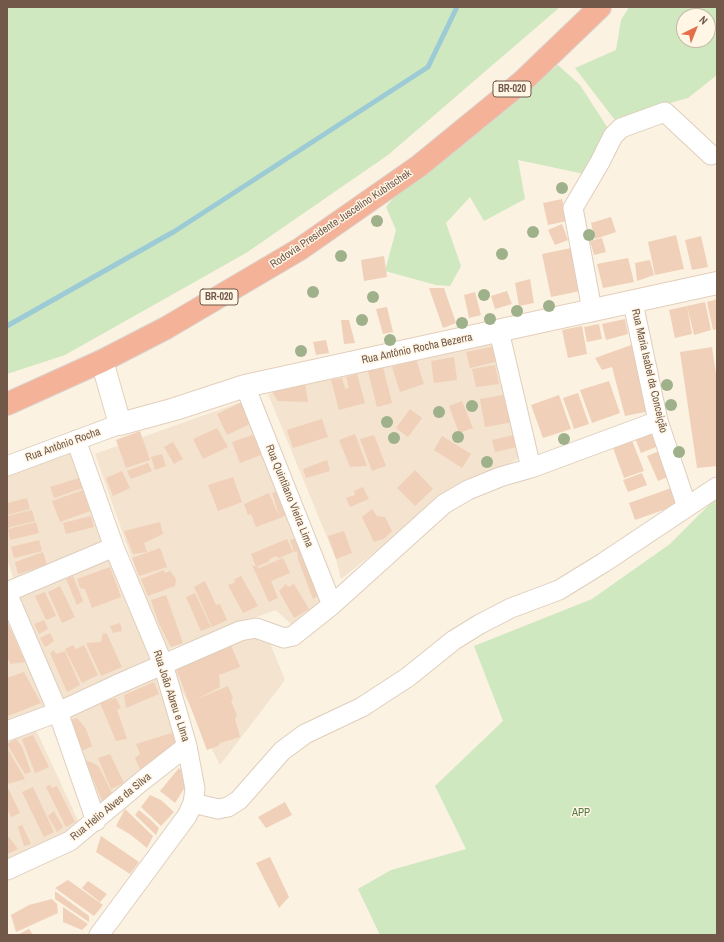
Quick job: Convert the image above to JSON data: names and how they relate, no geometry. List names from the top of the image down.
{
  "streets": {
    "highway": ["BR-020", "Rodovia Presidente Juscelino Kubitschek"],
    "street": [
      "Rua Antônio Rocha Bezerra",
      "Rua Maria Isabel da Conceição",
      "Rua Antônio Rocha",
      "Rua Quintilano Vieira Lima",
      "Rua João Abreu e LIma",
      "Rua Helio Alves da Silva"
    ]
  },
  "crossings": [
    ["Rua Antônio Rocha Bezerra", "Rua Maria Isabel da Conceição"],
    ["Rua Antônio Rocha Bezerra", "Rua Antônio Rocha"],
    ["Rua Antônio Rocha Bezerra", "Rua Quintilano Vieira Lima"],
    ["Rua Antônio Rocha", "Rua João Abreu e LIma"],
    ["Rua João Abreu e LIma", "Rua Helio Alves da Silva"]
  ],
  "parks": ["APP"],
  "north": "top right"
}
